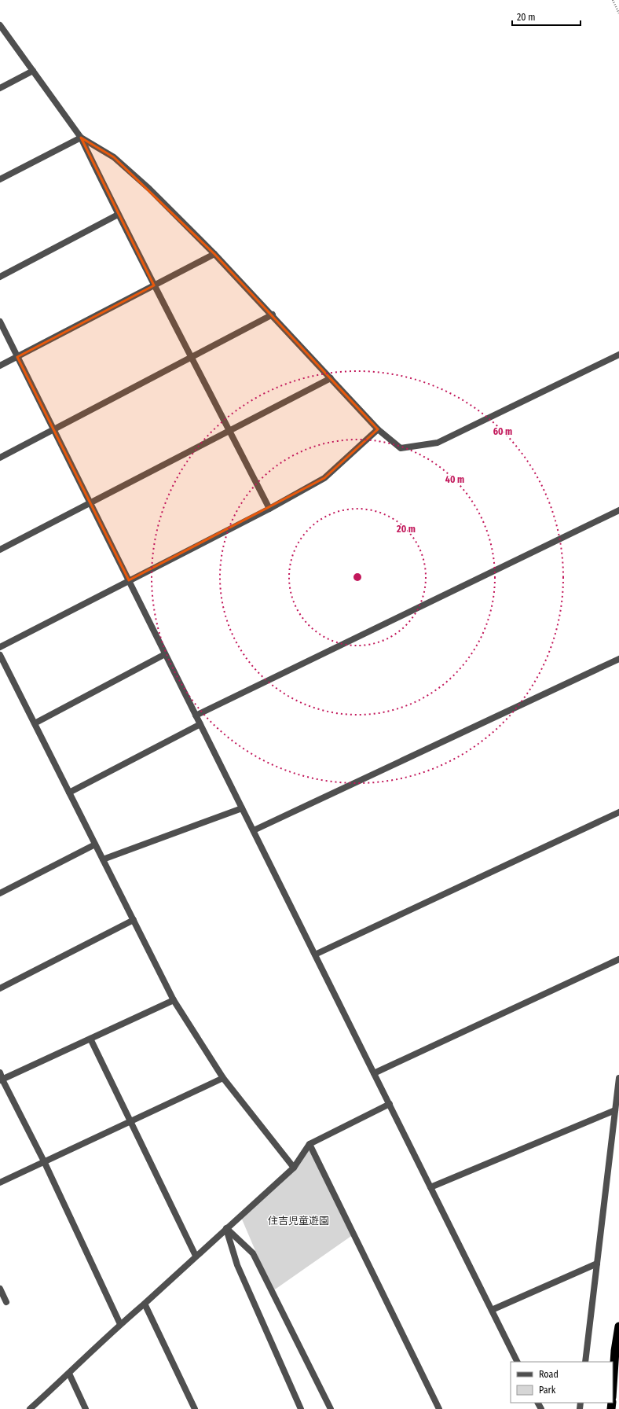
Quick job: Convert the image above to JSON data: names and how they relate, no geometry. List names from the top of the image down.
{
  "parks": ["住吉児童遊園"],
  "legend": ["Road", "Park"],
  "scale_bar": "20 m",
  "rings": ["60 m", "40 m", "20 m"]
}
